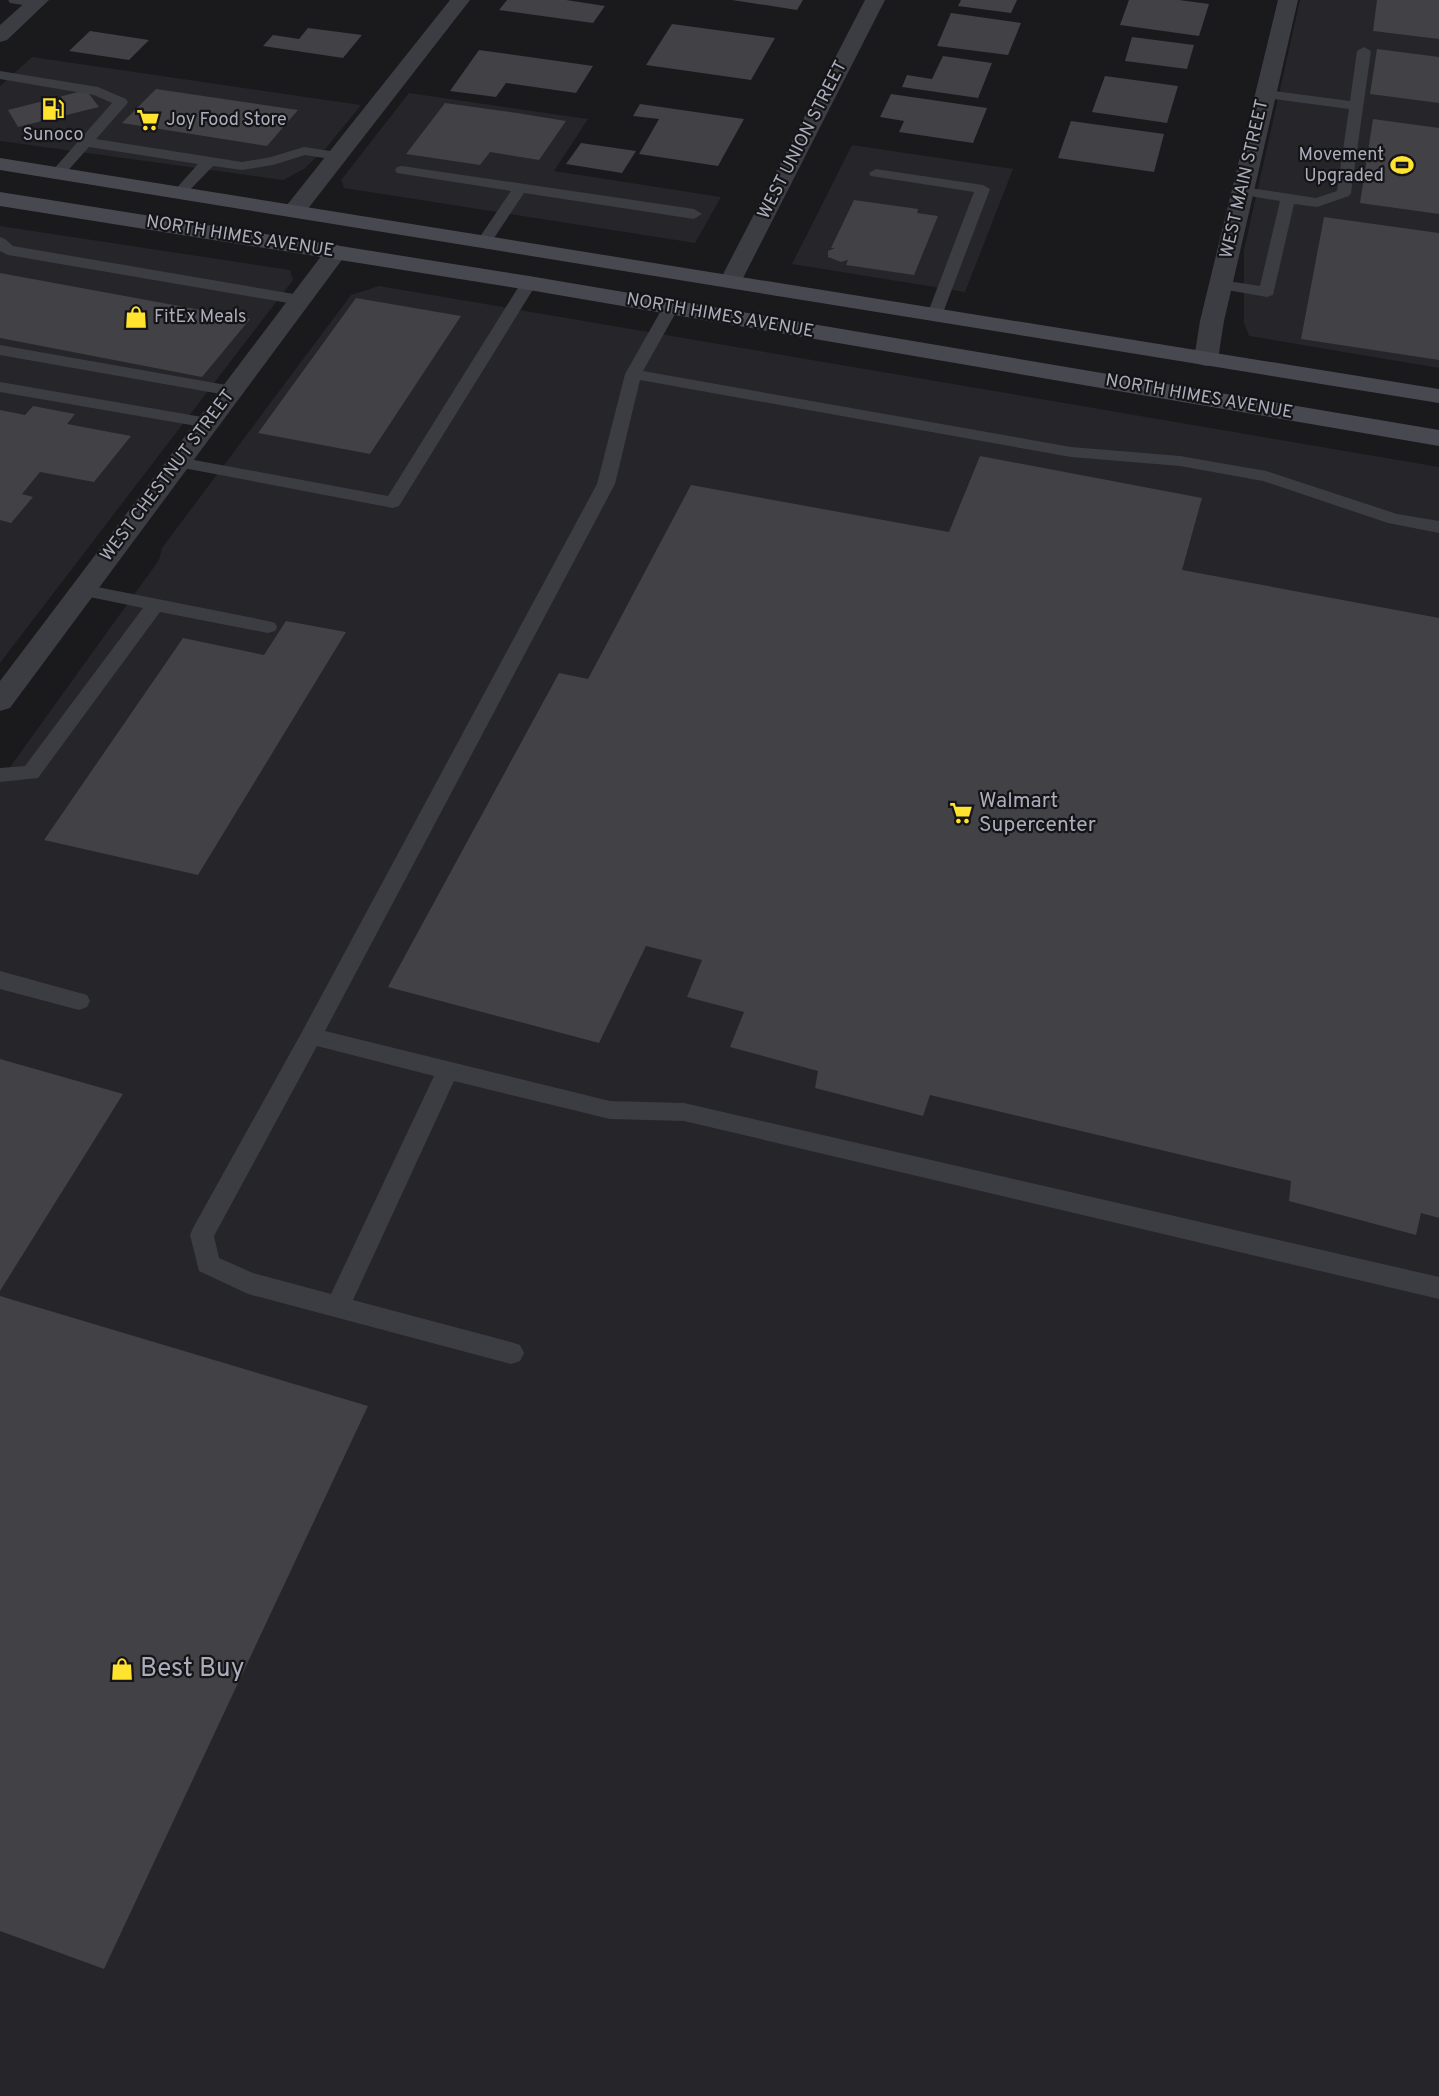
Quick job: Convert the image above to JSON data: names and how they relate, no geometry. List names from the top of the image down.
{
  "streets": {
    "street": [
      "WEST UNION STREET",
      "WEST MAIN STREET",
      "NORTH HIMES AVENUE",
      "WEST CHESTNUT STREET"
    ]
  },
  "crossings": [
    ["WEST UNION STREET", "NORTH HIMES AVENUE"],
    ["WEST MAIN STREET", "NORTH HIMES AVENUE"],
    ["NORTH HIMES AVENUE", "WEST CHESTNUT STREET"]
  ],
  "places": {
    "fuel station": ["Sunoco"],
    "supermarket": ["Joy Food Store", "Walmart Supercenter"],
    "sports": ["Movement Upgraded"],
    "shop": ["FitEx Meals", "Best Buy"]
  }
}
